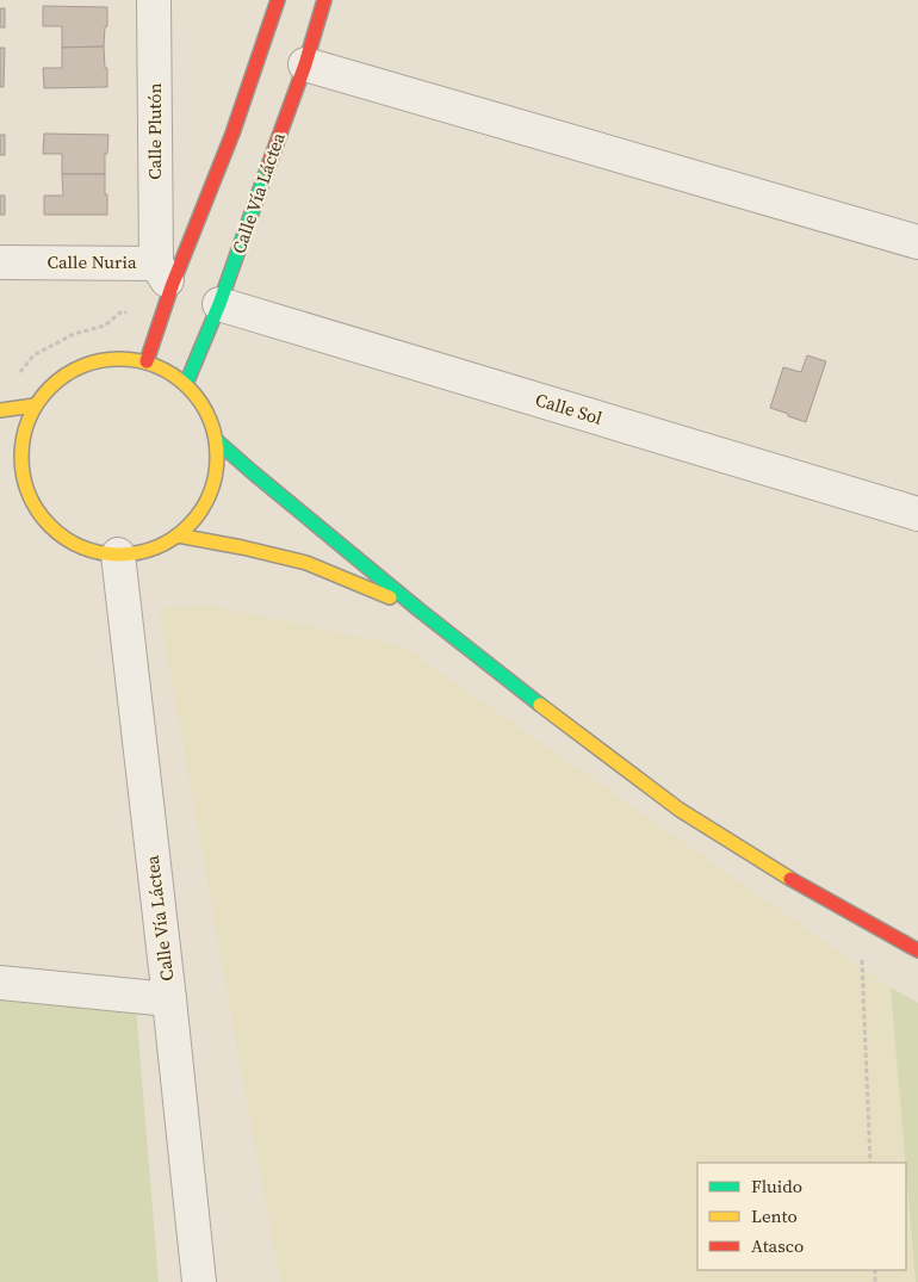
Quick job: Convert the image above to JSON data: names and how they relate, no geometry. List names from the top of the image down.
{
  "streets": {
    "main road": ["Calle Vía Láctea"],
    "street": ["Calle Plutón", "Calle Nuria", "Calle Sol"]
  },
  "crossings": [
    ["Calle Plutón", "Calle Nuria"],
    ["Calle Vía Láctea", "Calle Sol"]
  ],
  "legend": ["Fluido", "Lento", "Atasco"]
}
